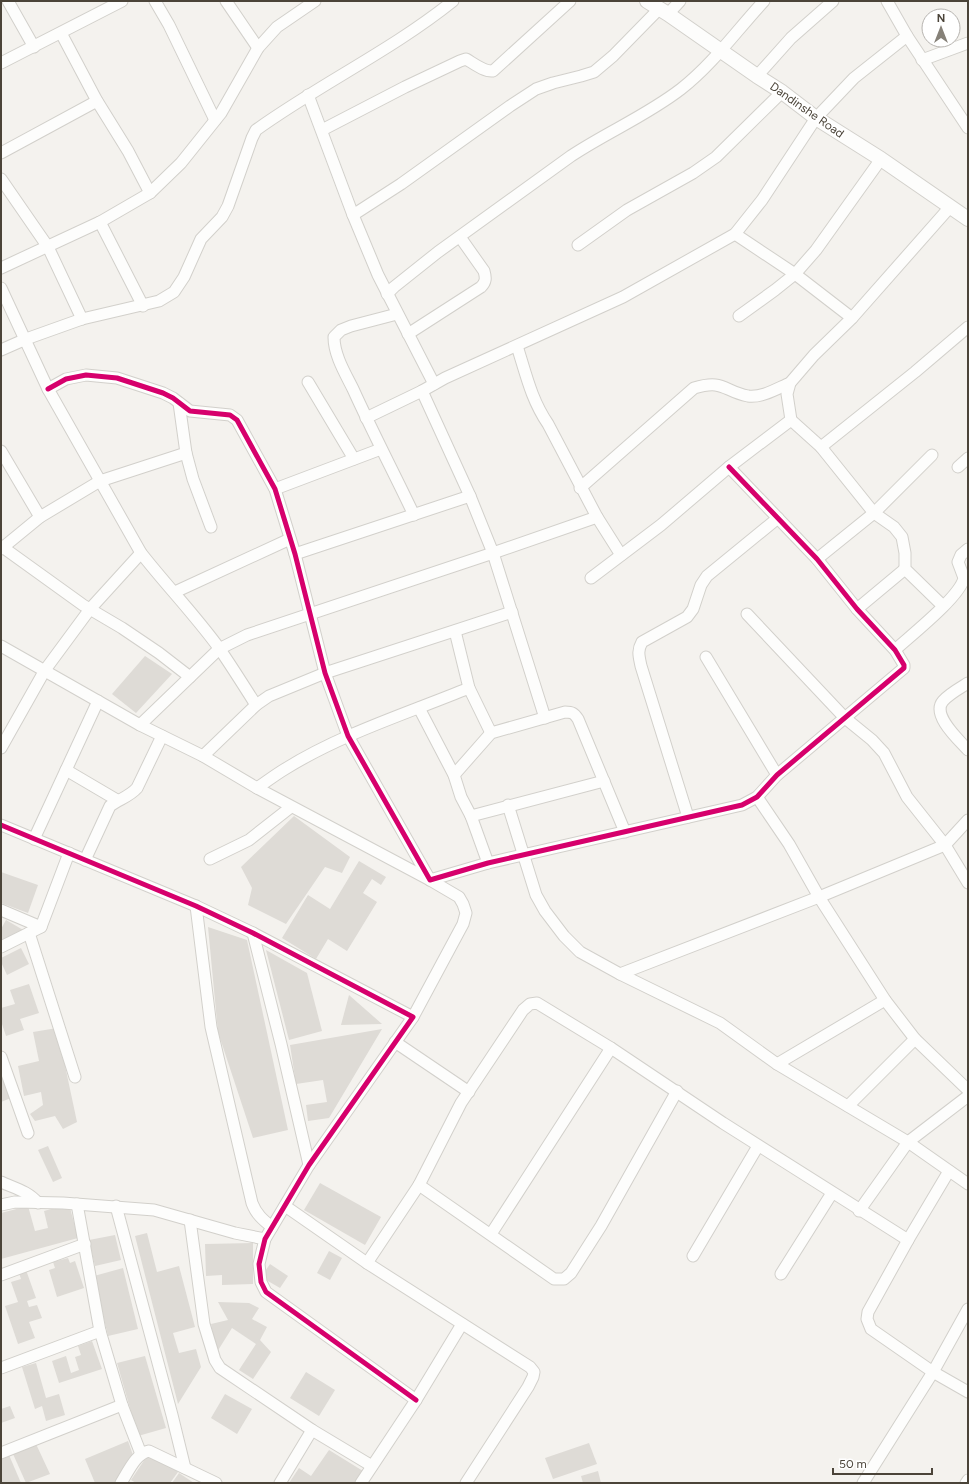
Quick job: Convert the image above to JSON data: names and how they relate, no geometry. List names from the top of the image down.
{
  "streets": {
    "street": ["Dandinshe Road"]
  },
  "scale_bar": "50 m",
  "north": "top"
}
